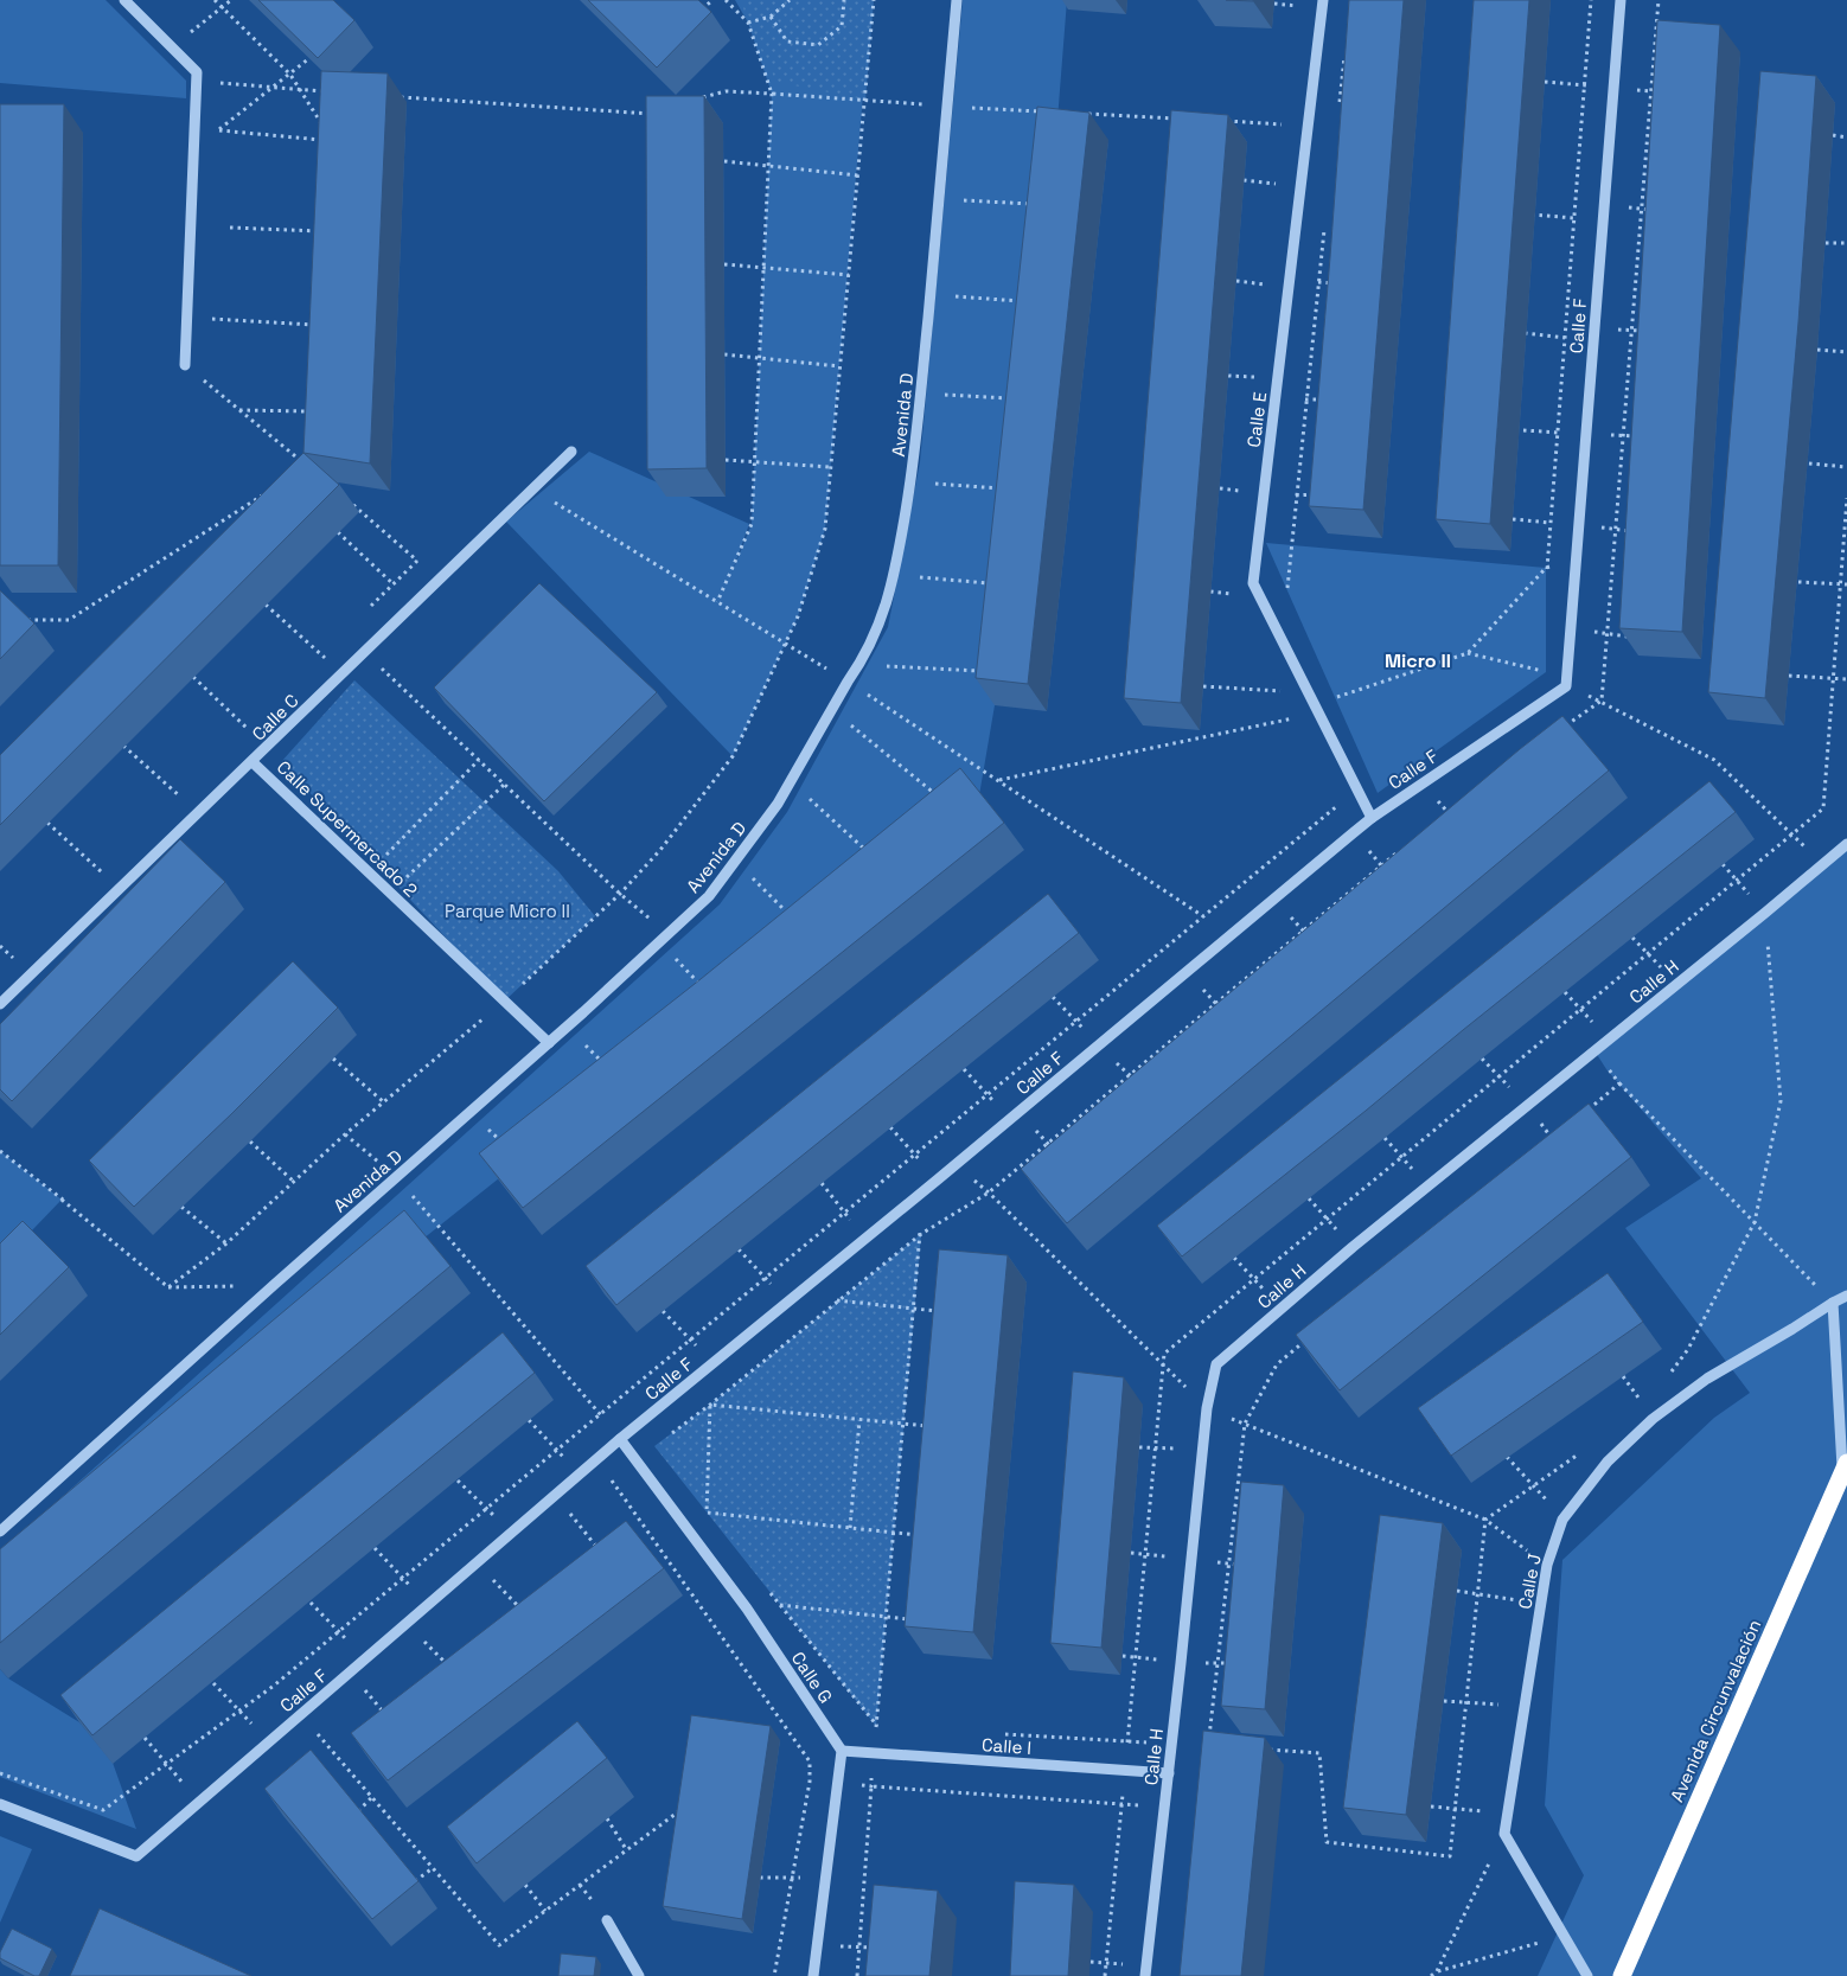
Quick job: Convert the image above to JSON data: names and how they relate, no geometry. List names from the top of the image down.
{
  "streets": {
    "highway": ["Avenida Circunvalación"],
    "street": [
      "Calle F",
      "Avenida D",
      "Calle E",
      "Calle C",
      "Calle Supermercado 2",
      "Calle H",
      "Calle J",
      "Calle G",
      "Calle I"
    ]
  },
  "crossings": [
    ["Calle F", "Calle E"],
    ["Calle F", "Calle G"],
    ["Avenida D", "Calle Supermercado 2"],
    ["Calle C", "Calle Supermercado 2"],
    ["Calle H", "Calle I"],
    ["Calle G", "Calle I"]
  ],
  "districts": ["Micro II"],
  "parks": ["Parque Micro II"]
}
